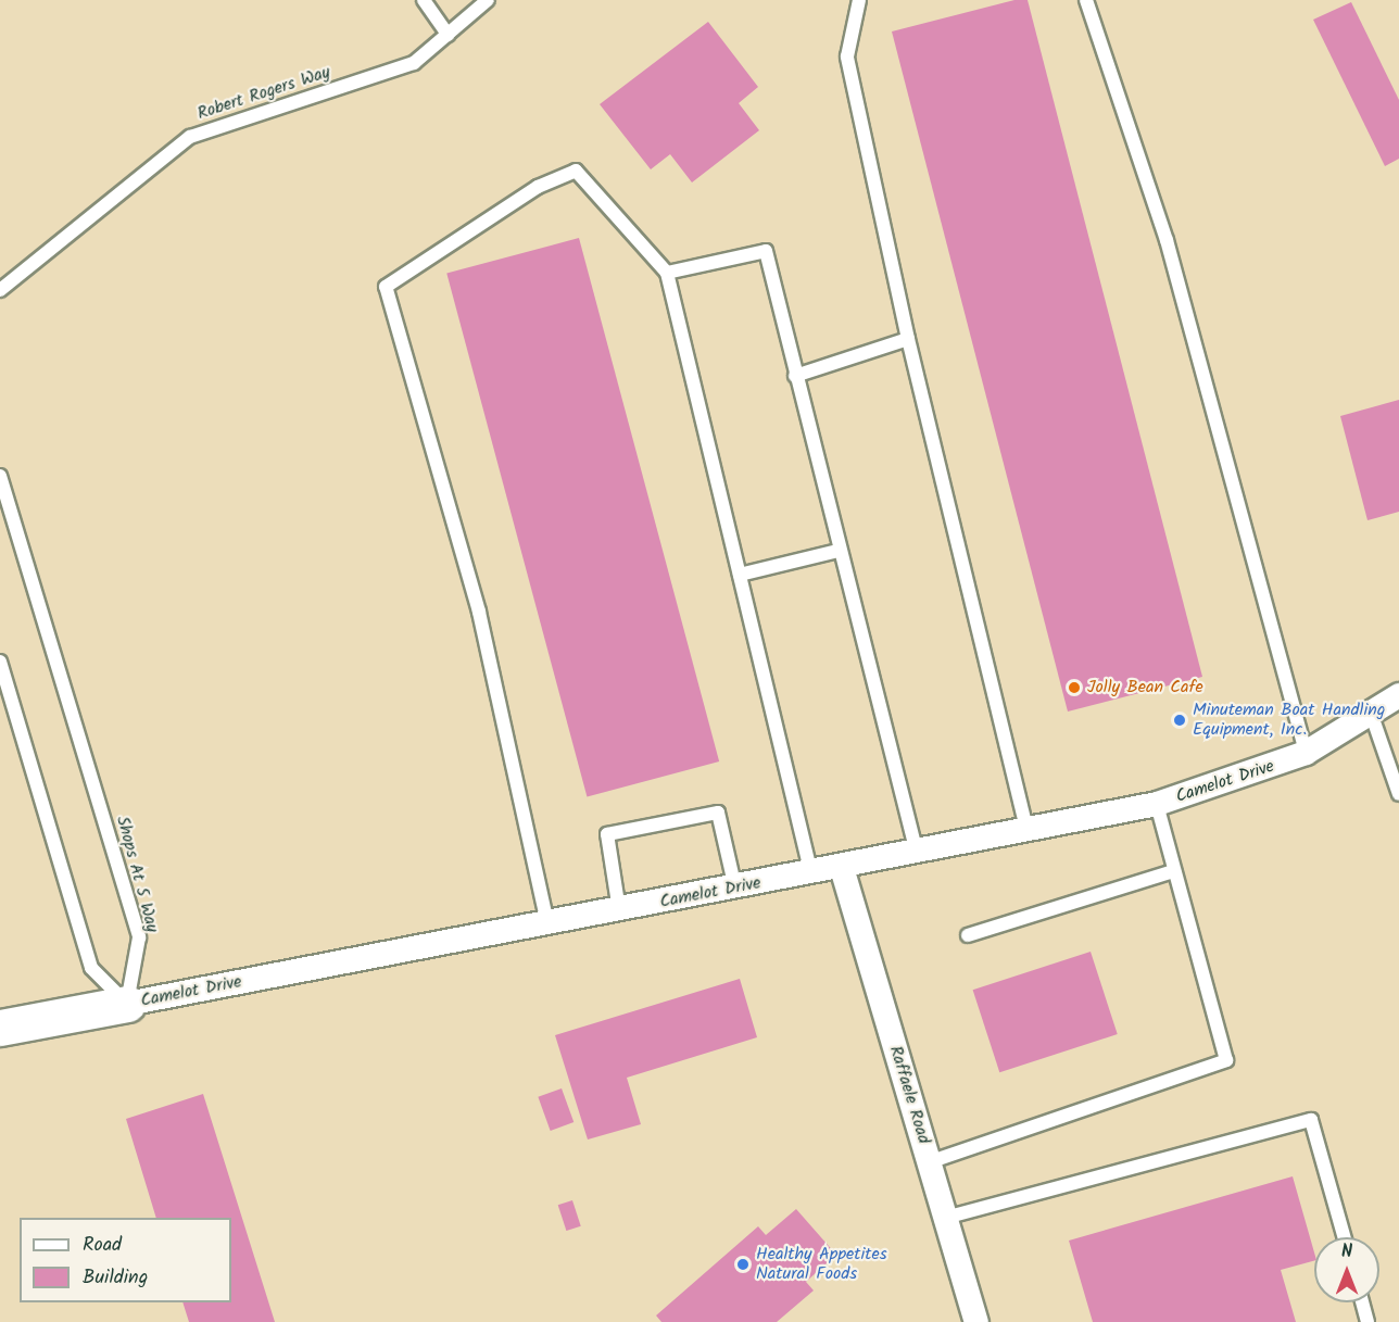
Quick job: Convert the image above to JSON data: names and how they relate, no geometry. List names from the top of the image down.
{
  "streets": {
    "street": ["Camelot Drive", "Raffaele Road"],
    "lane": ["Robert Rogers Way", "Shops At 5 Way"]
  },
  "crossings": [
    ["Camelot Drive", "Shops At 5 Way"],
    ["Camelot Drive", "Raffaele Road"]
  ],
  "places": ["Jolly Bean Cafe", "Minuteman Boat Handling Equipment, Inc.", "Healthy Appetites Natural Foods"],
  "legend": ["Road", "Building"],
  "north": "top"
}
